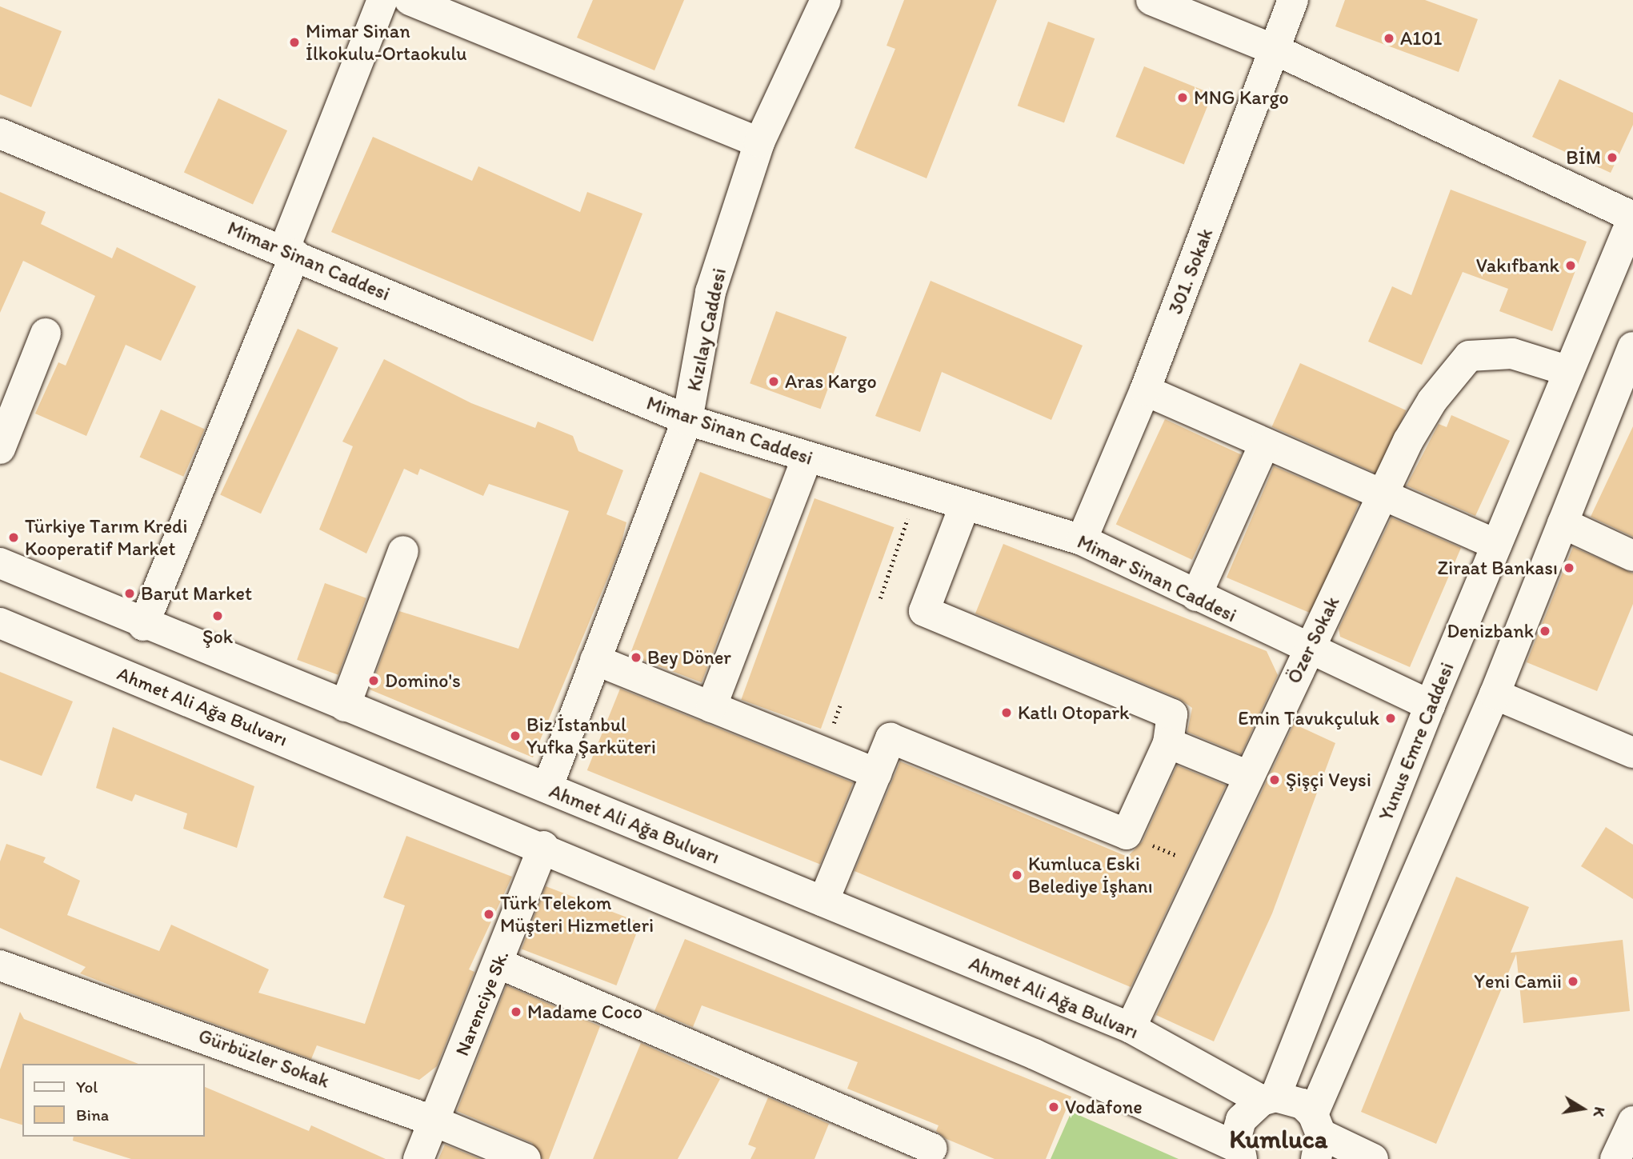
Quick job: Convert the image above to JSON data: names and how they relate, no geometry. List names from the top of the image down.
{
  "streets": {
    "main road": [
      "Mimar Sinan Caddesi",
      "301. Sokak",
      "Kızılay Caddesi",
      "Özer Sokak",
      "Ahmet Ali Ağa Bulvarı",
      "Yunus Emre Caddesi",
      "Narenciye Sk.",
      "Gürbüzler Sokak"
    ]
  },
  "crossings": [
    ["Mimar Sinan Caddesi", "301. Sokak"],
    ["Mimar Sinan Caddesi", "Kızılay Caddesi"],
    ["Mimar Sinan Caddesi", "Özer Sokak"],
    ["Mimar Sinan Caddesi", "Yunus Emre Caddesi"],
    ["Kızılay Caddesi", "Ahmet Ali Ağa Bulvarı"],
    ["Özer Sokak", "Ahmet Ali Ağa Bulvarı"],
    ["Özer Sokak", "Yunus Emre Caddesi"],
    ["Ahmet Ali Ağa Bulvarı", "Yunus Emre Caddesi"],
    ["Ahmet Ali Ağa Bulvarı", "Narenciye Sk."],
    ["Narenciye Sk.", "Gürbüzler Sokak"]
  ],
  "districts": ["Kumluca"],
  "places": [
    "A101",
    "Mimar Sinan İlkokulu-Ortaokulu",
    "MNG Kargo",
    "BİM",
    "Vakıfbank",
    "Aras Kargo",
    "Türkiye Tarım Kredi Kooperatif Market",
    "Ziraat Bankası",
    "Barut Market",
    "Şok",
    "Denizbank",
    "Bey Döner",
    "Domino's",
    "Katlı Otopark",
    "Emin Tavukçuluk",
    "Biz İstanbul Yufka Şarküteri",
    "Şişçi Veysi",
    "Kumluca Eski Belediye İşhanı",
    "Türk Telekom Müşteri Hizmetleri",
    "Yeni Camii",
    "Madame Coco",
    "Vodafone"
  ],
  "legend": ["Yol", "Bina"],
  "north": "right"
}
